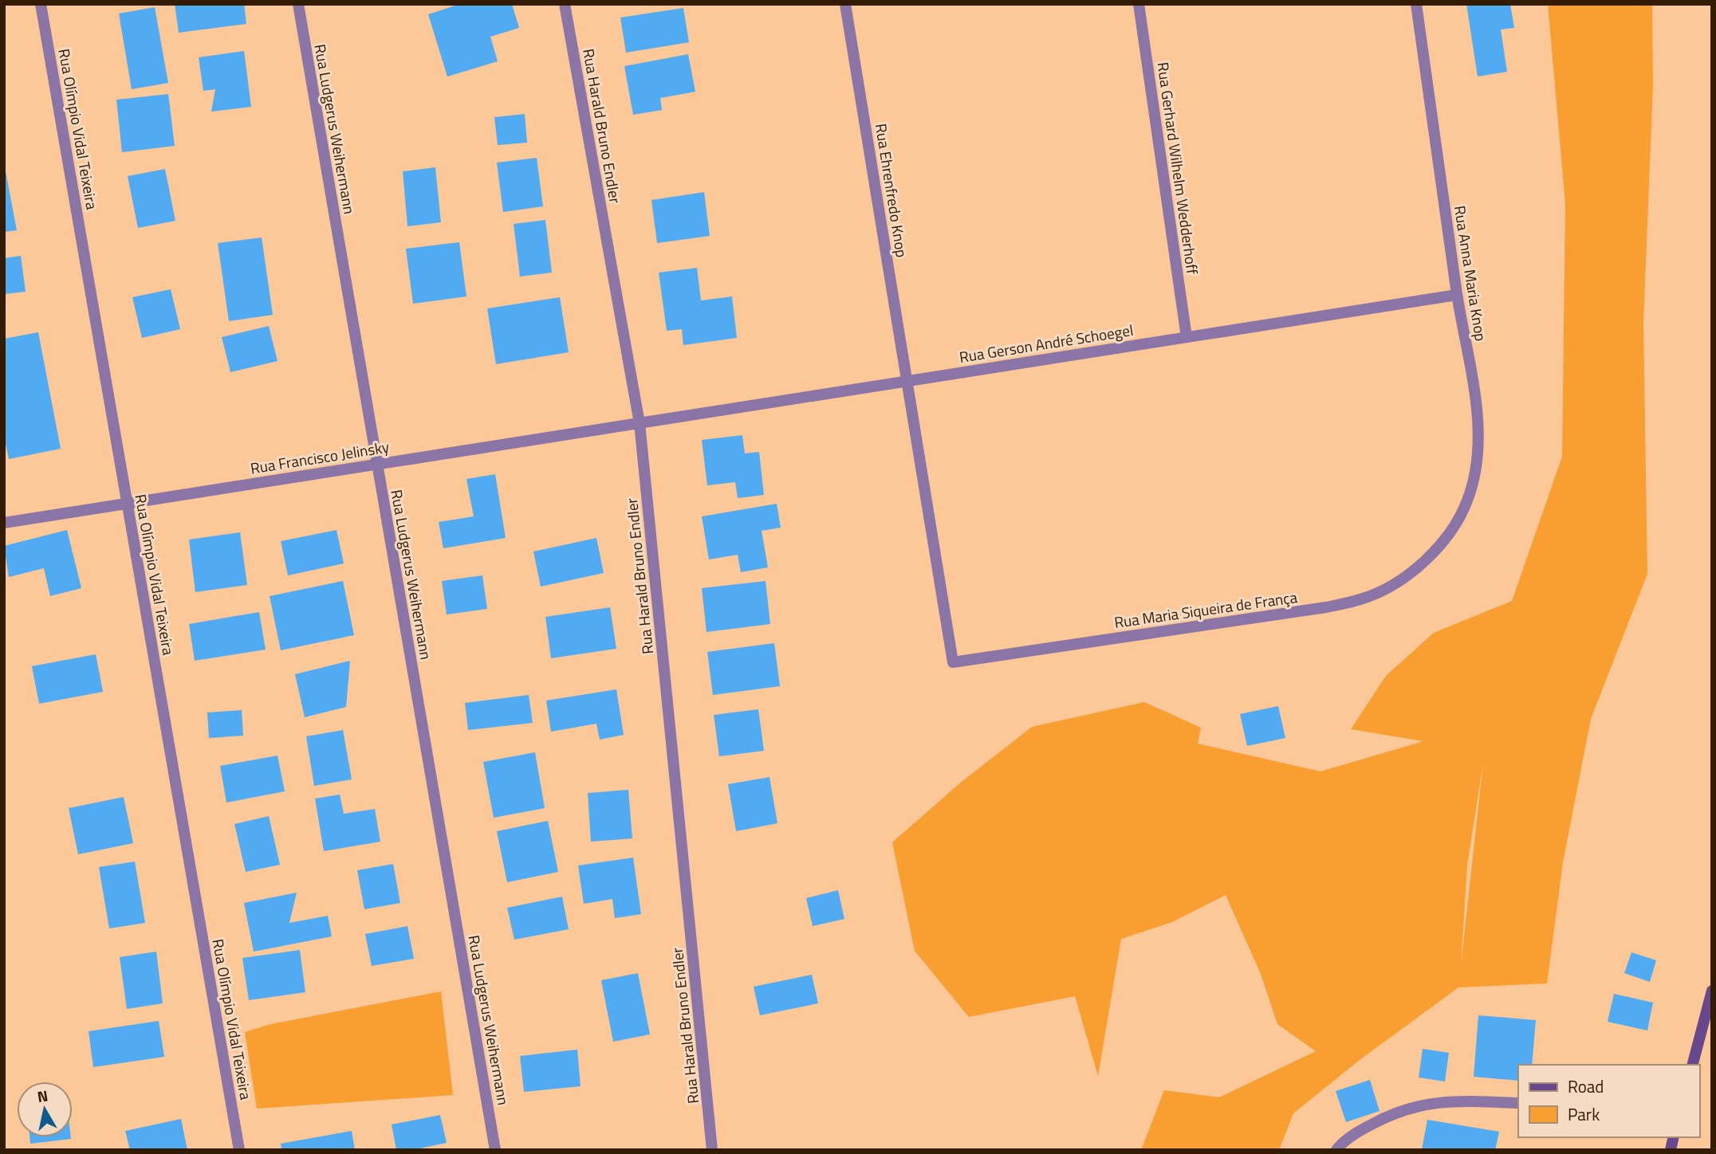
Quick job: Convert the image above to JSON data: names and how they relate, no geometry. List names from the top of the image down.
{
  "streets": {
    "street": [
      "Rua Harald Bruno Endler",
      "Rua Olímpio Vidal Teixeira",
      "Rua Ludgerus Weihermann",
      "Rua Gerhard Wilhelm Wedderhoff",
      "Rua Ehrenfredo Knop",
      "Rua Anna Maria Knop",
      "Rua Gerson André Schoegel",
      "Rua Francisco Jelinsky",
      "Rua Maria Siqueira de França"
    ]
  },
  "crossings": [
    ["Rua Harald Bruno Endler", "Rua Gerson André Schoegel"],
    ["Rua Harald Bruno Endler", "Rua Francisco Jelinsky"],
    ["Rua Olímpio Vidal Teixeira", "Rua Francisco Jelinsky"],
    ["Rua Ludgerus Weihermann", "Rua Francisco Jelinsky"],
    ["Rua Gerhard Wilhelm Wedderhoff", "Rua Gerson André Schoegel"],
    ["Rua Ehrenfredo Knop", "Rua Gerson André Schoegel"],
    ["Rua Ehrenfredo Knop", "Rua Maria Siqueira de França"],
    ["Rua Anna Maria Knop", "Rua Gerson André Schoegel"],
    ["Rua Anna Maria Knop", "Rua Maria Siqueira de França"],
    ["Rua Gerson André Schoegel", "Rua Francisco Jelinsky"]
  ],
  "legend": ["Road", "Park"],
  "north": "top"
}
